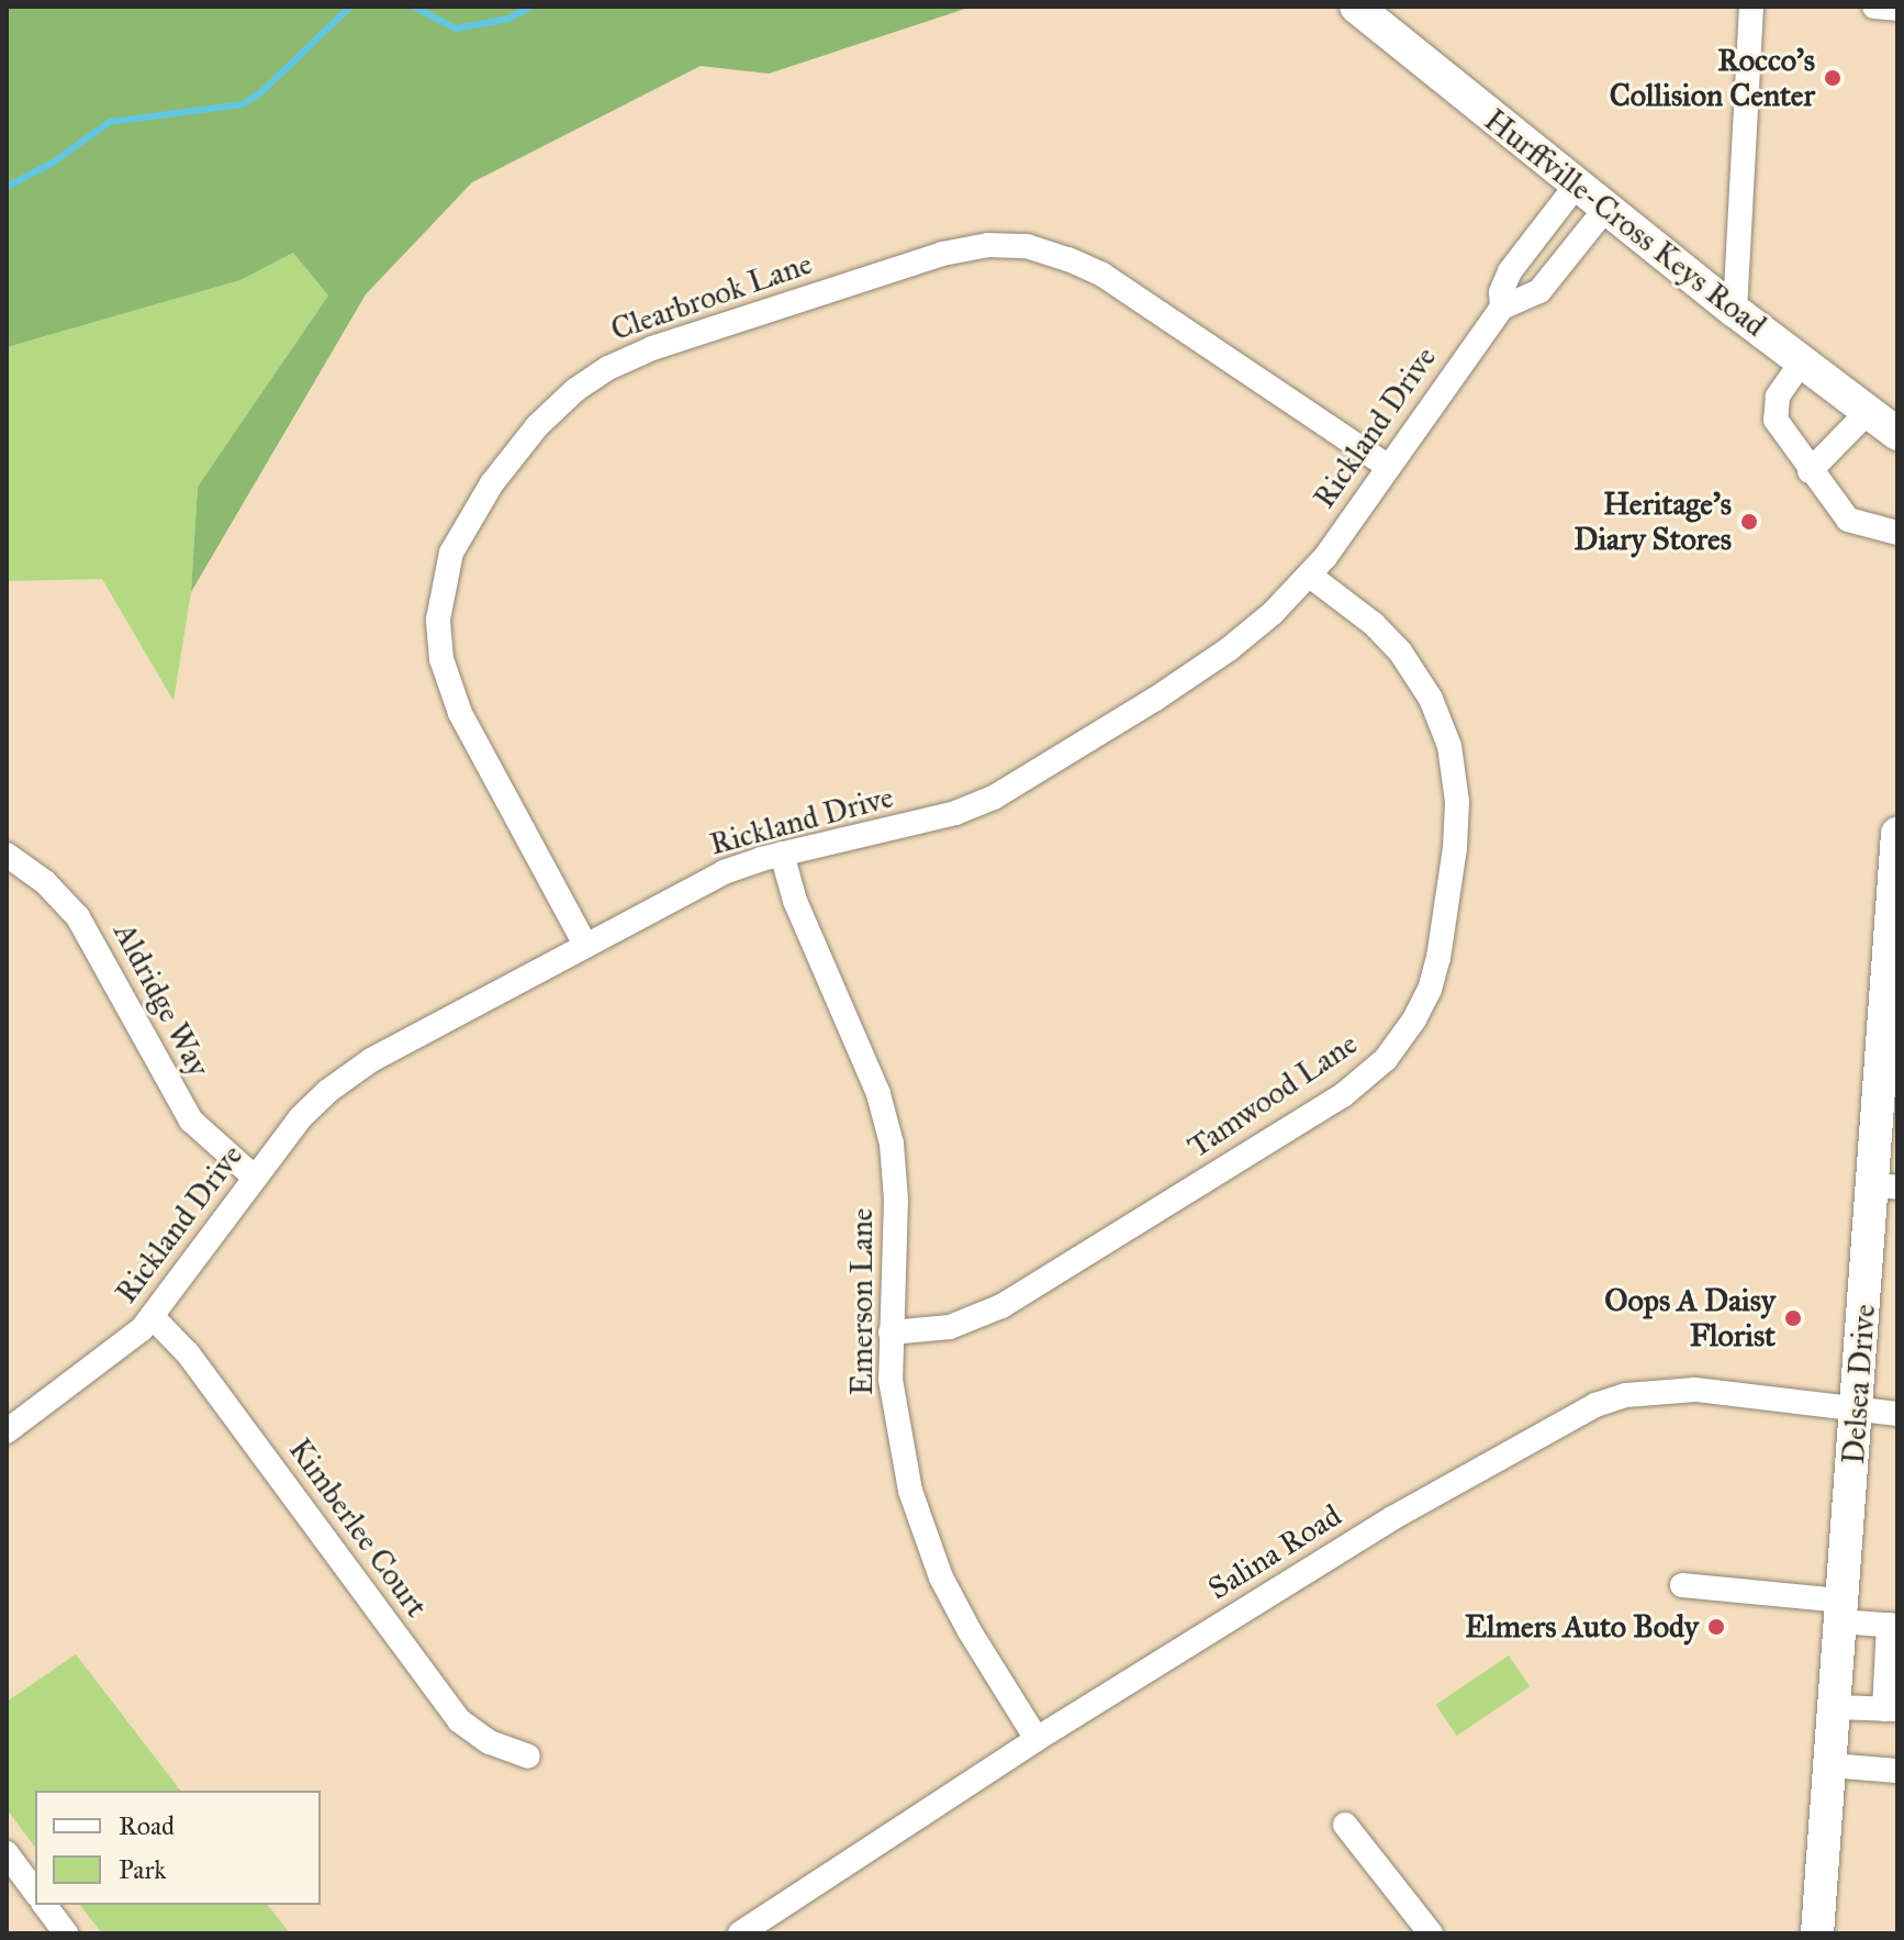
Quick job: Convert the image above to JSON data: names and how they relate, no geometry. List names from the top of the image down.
{
  "streets": {
    "main road": ["Hurffville-Cross Keys Road", "Delsea Drive"],
    "street": [
      "Clearbrook Lane",
      "Rickland Drive",
      "Aldridge Way",
      "Tamwood Lane",
      "Emerson Lane",
      "Kimberlee Court",
      "Salina Road"
    ]
  },
  "crossings": [
    ["Hurffville-Cross Keys Road", "Rickland Drive"],
    ["Clearbrook Lane", "Rickland Drive"],
    ["Rickland Drive", "Aldridge Way"],
    ["Rickland Drive", "Tamwood Lane"],
    ["Rickland Drive", "Emerson Lane"],
    ["Rickland Drive", "Kimberlee Court"],
    ["Tamwood Lane", "Emerson Lane"],
    ["Emerson Lane", "Salina Road"],
    ["Delsea Drive", "Salina Road"]
  ],
  "places": [
    "Rocco's Collision Center",
    "Heritage's Diary Stores",
    "Oops A Daisy Florist",
    "Elmers Auto Body"
  ],
  "legend": ["Road", "Park"]
}
